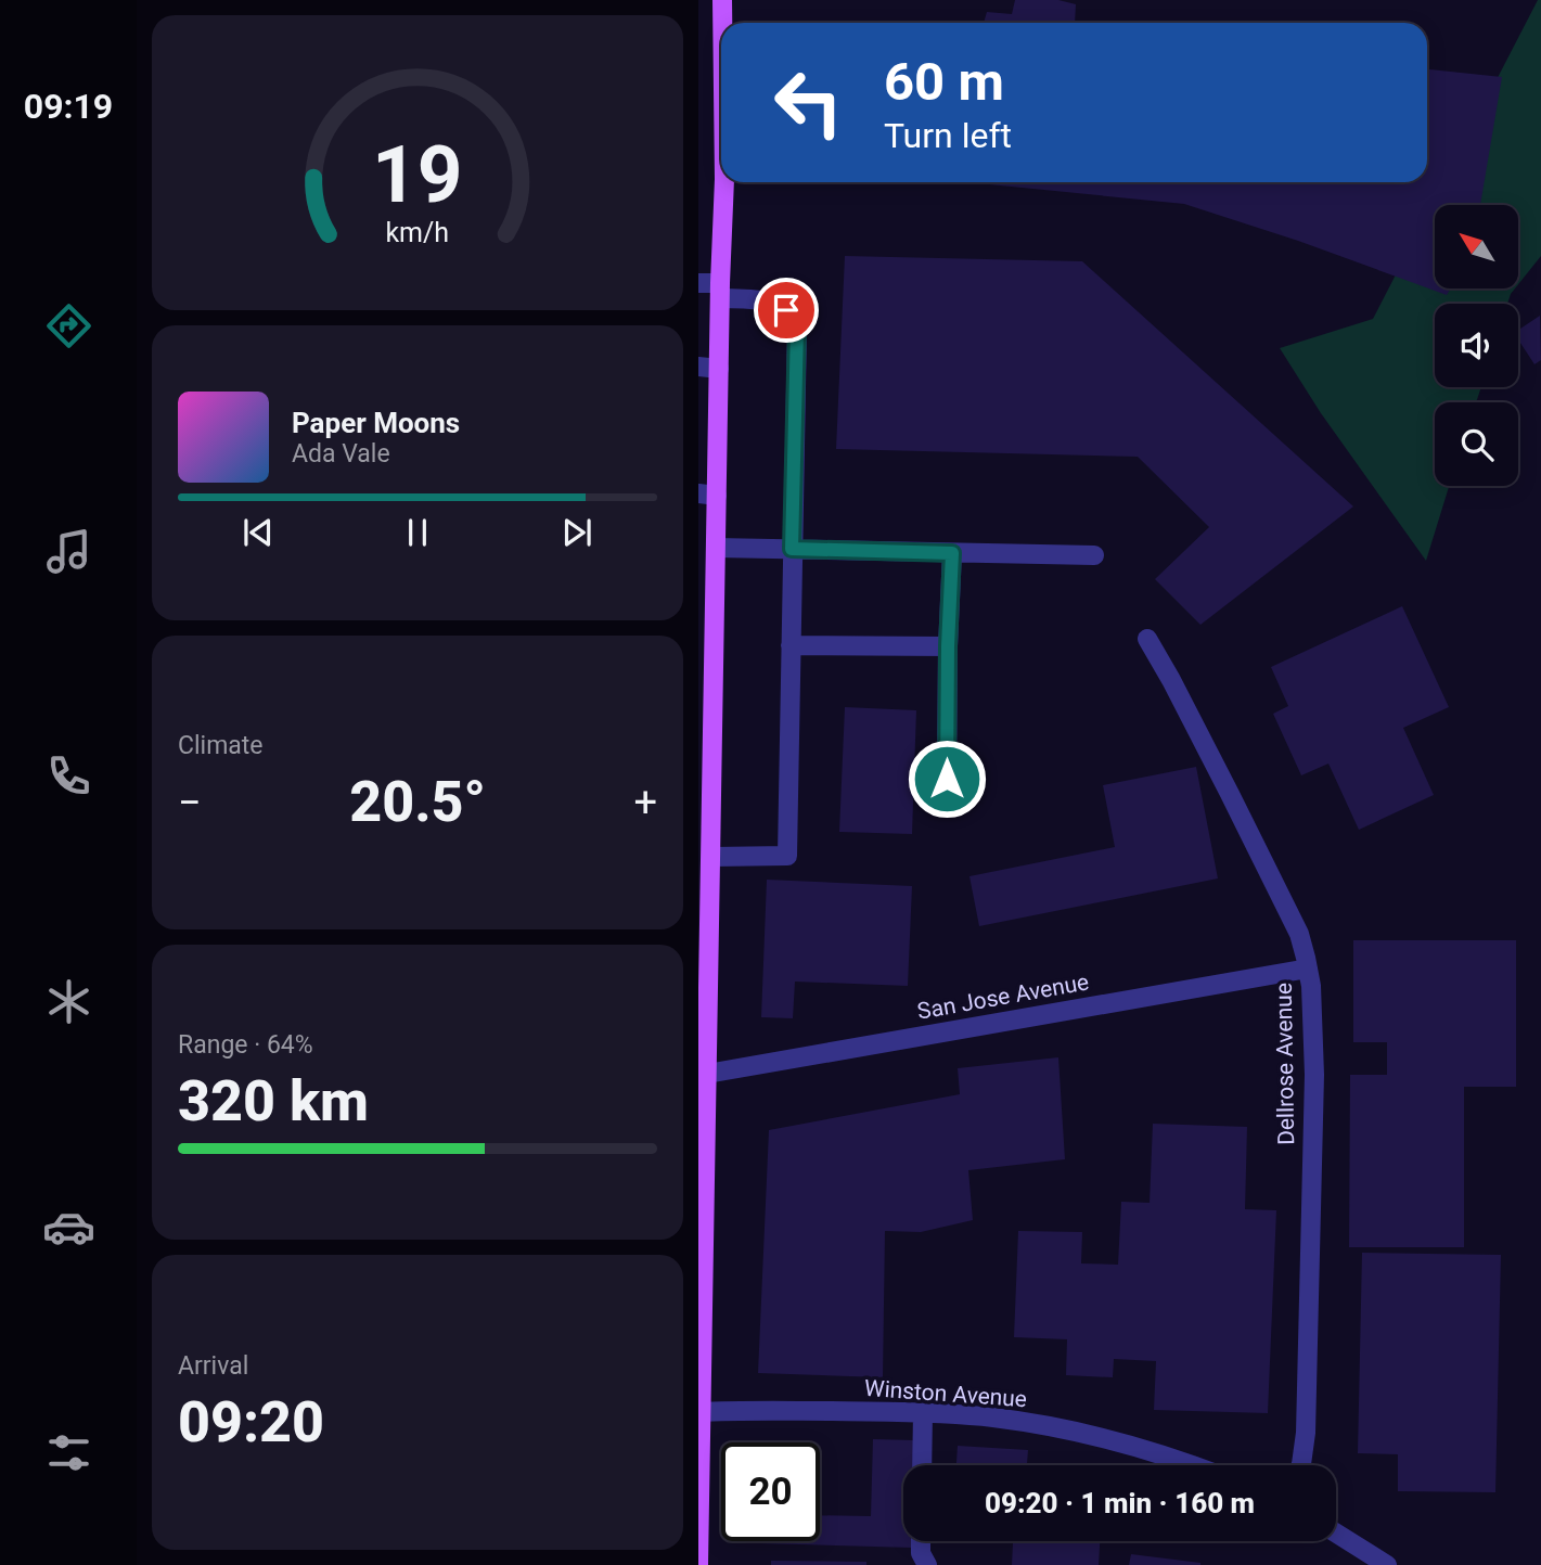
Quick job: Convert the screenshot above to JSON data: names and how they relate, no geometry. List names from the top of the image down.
{
  "streets": {
    "street": ["San Jose Avenue", "Dellrose Avenue", "Winston Avenue"]
  },
  "crossings": [
    ["San Jose Avenue", "Dellrose Avenue"]
  ],
  "north": "top left",
  "page": {
    "tabs": "09:19",
    "turn": ["60 m", "Turn left"],
    "song": ["Paper Moons", "Ada Vale"],
    "tile": [
      "Climate",
      ["Range · 64%", "320 km"],
      ["Arrival", "09:20"]
    ],
    "heat": ["−", "20.5°", "+"],
    "limit": "20",
    "trip": "09:20 · 1 min · 160 m",
    "gauge": ["19", "km/h"]
  }
}
